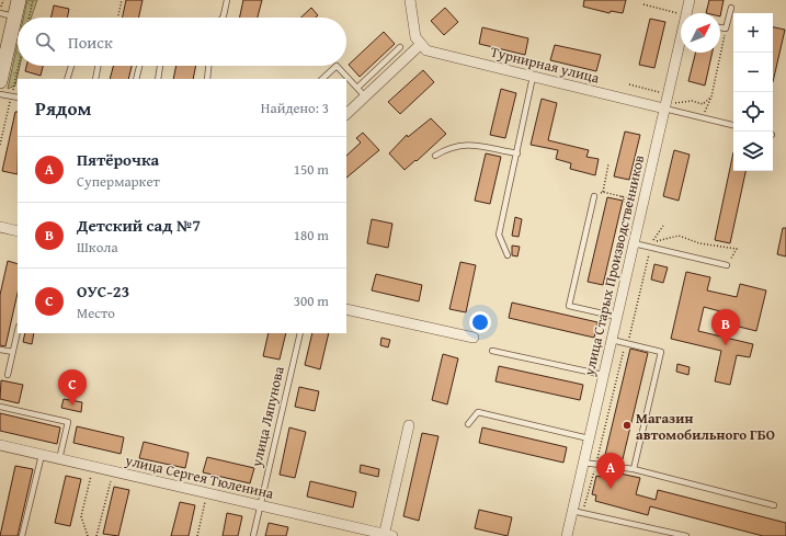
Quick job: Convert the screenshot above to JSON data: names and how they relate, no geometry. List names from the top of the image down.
{
  "streets": {
    "street": ["Турнирная улица", "улица Старых Производственников", "улица Сергея Тюленина"],
    "lane": ["улица Ляпунова"]
  },
  "crossings": [
    ["Турнирная улица", "улица Старых Производственников"],
    ["улица Ляпунова", "улица Сергея Тюленина"]
  ],
  "places": ["Магазин автомобильного ГБО"],
  "north": "top right",
  "page": {
    "map_buttons": ["+", "−"],
    "search": "Поиск",
    "heading": ["Рядом", "Найдено: 3"],
    "list": [
      {
        "mark": "A",
        "name": "Пятёрочка",
        "note": "Супермаркет",
        "value": "150 m"
      },
      {
        "mark": "B",
        "name": "Детский сад №7",
        "note": "Школа",
        "value": "180 m"
      },
      {
        "mark": "C",
        "name": "ОУС-23",
        "note": "Место",
        "value": "300 m"
      }
    ],
    "pins": ["B", "C", "A"]
  }
}
